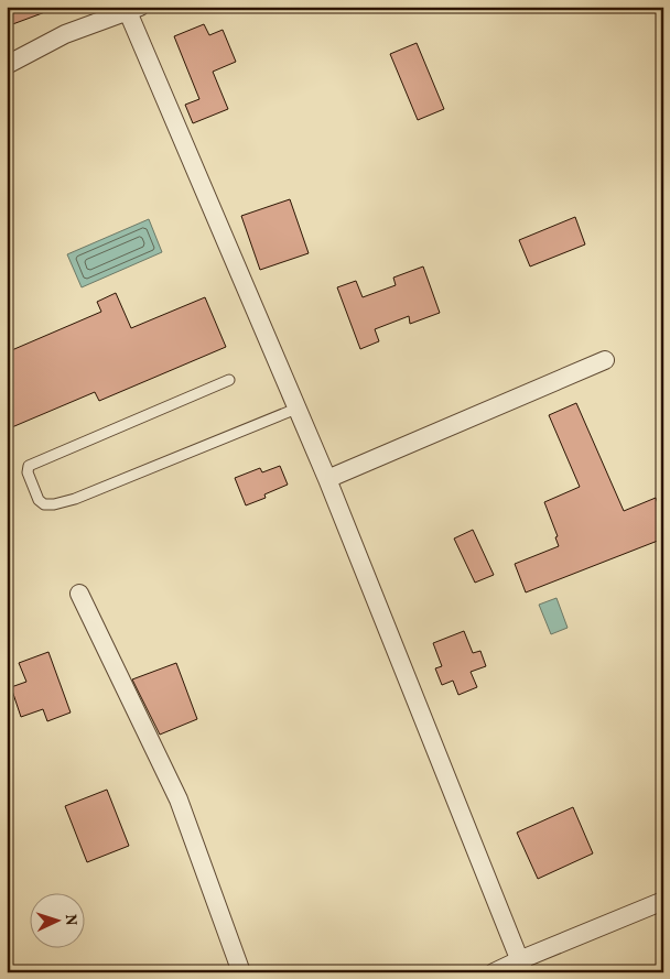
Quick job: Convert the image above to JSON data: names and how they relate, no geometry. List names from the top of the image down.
{
  "north": "right"
}
